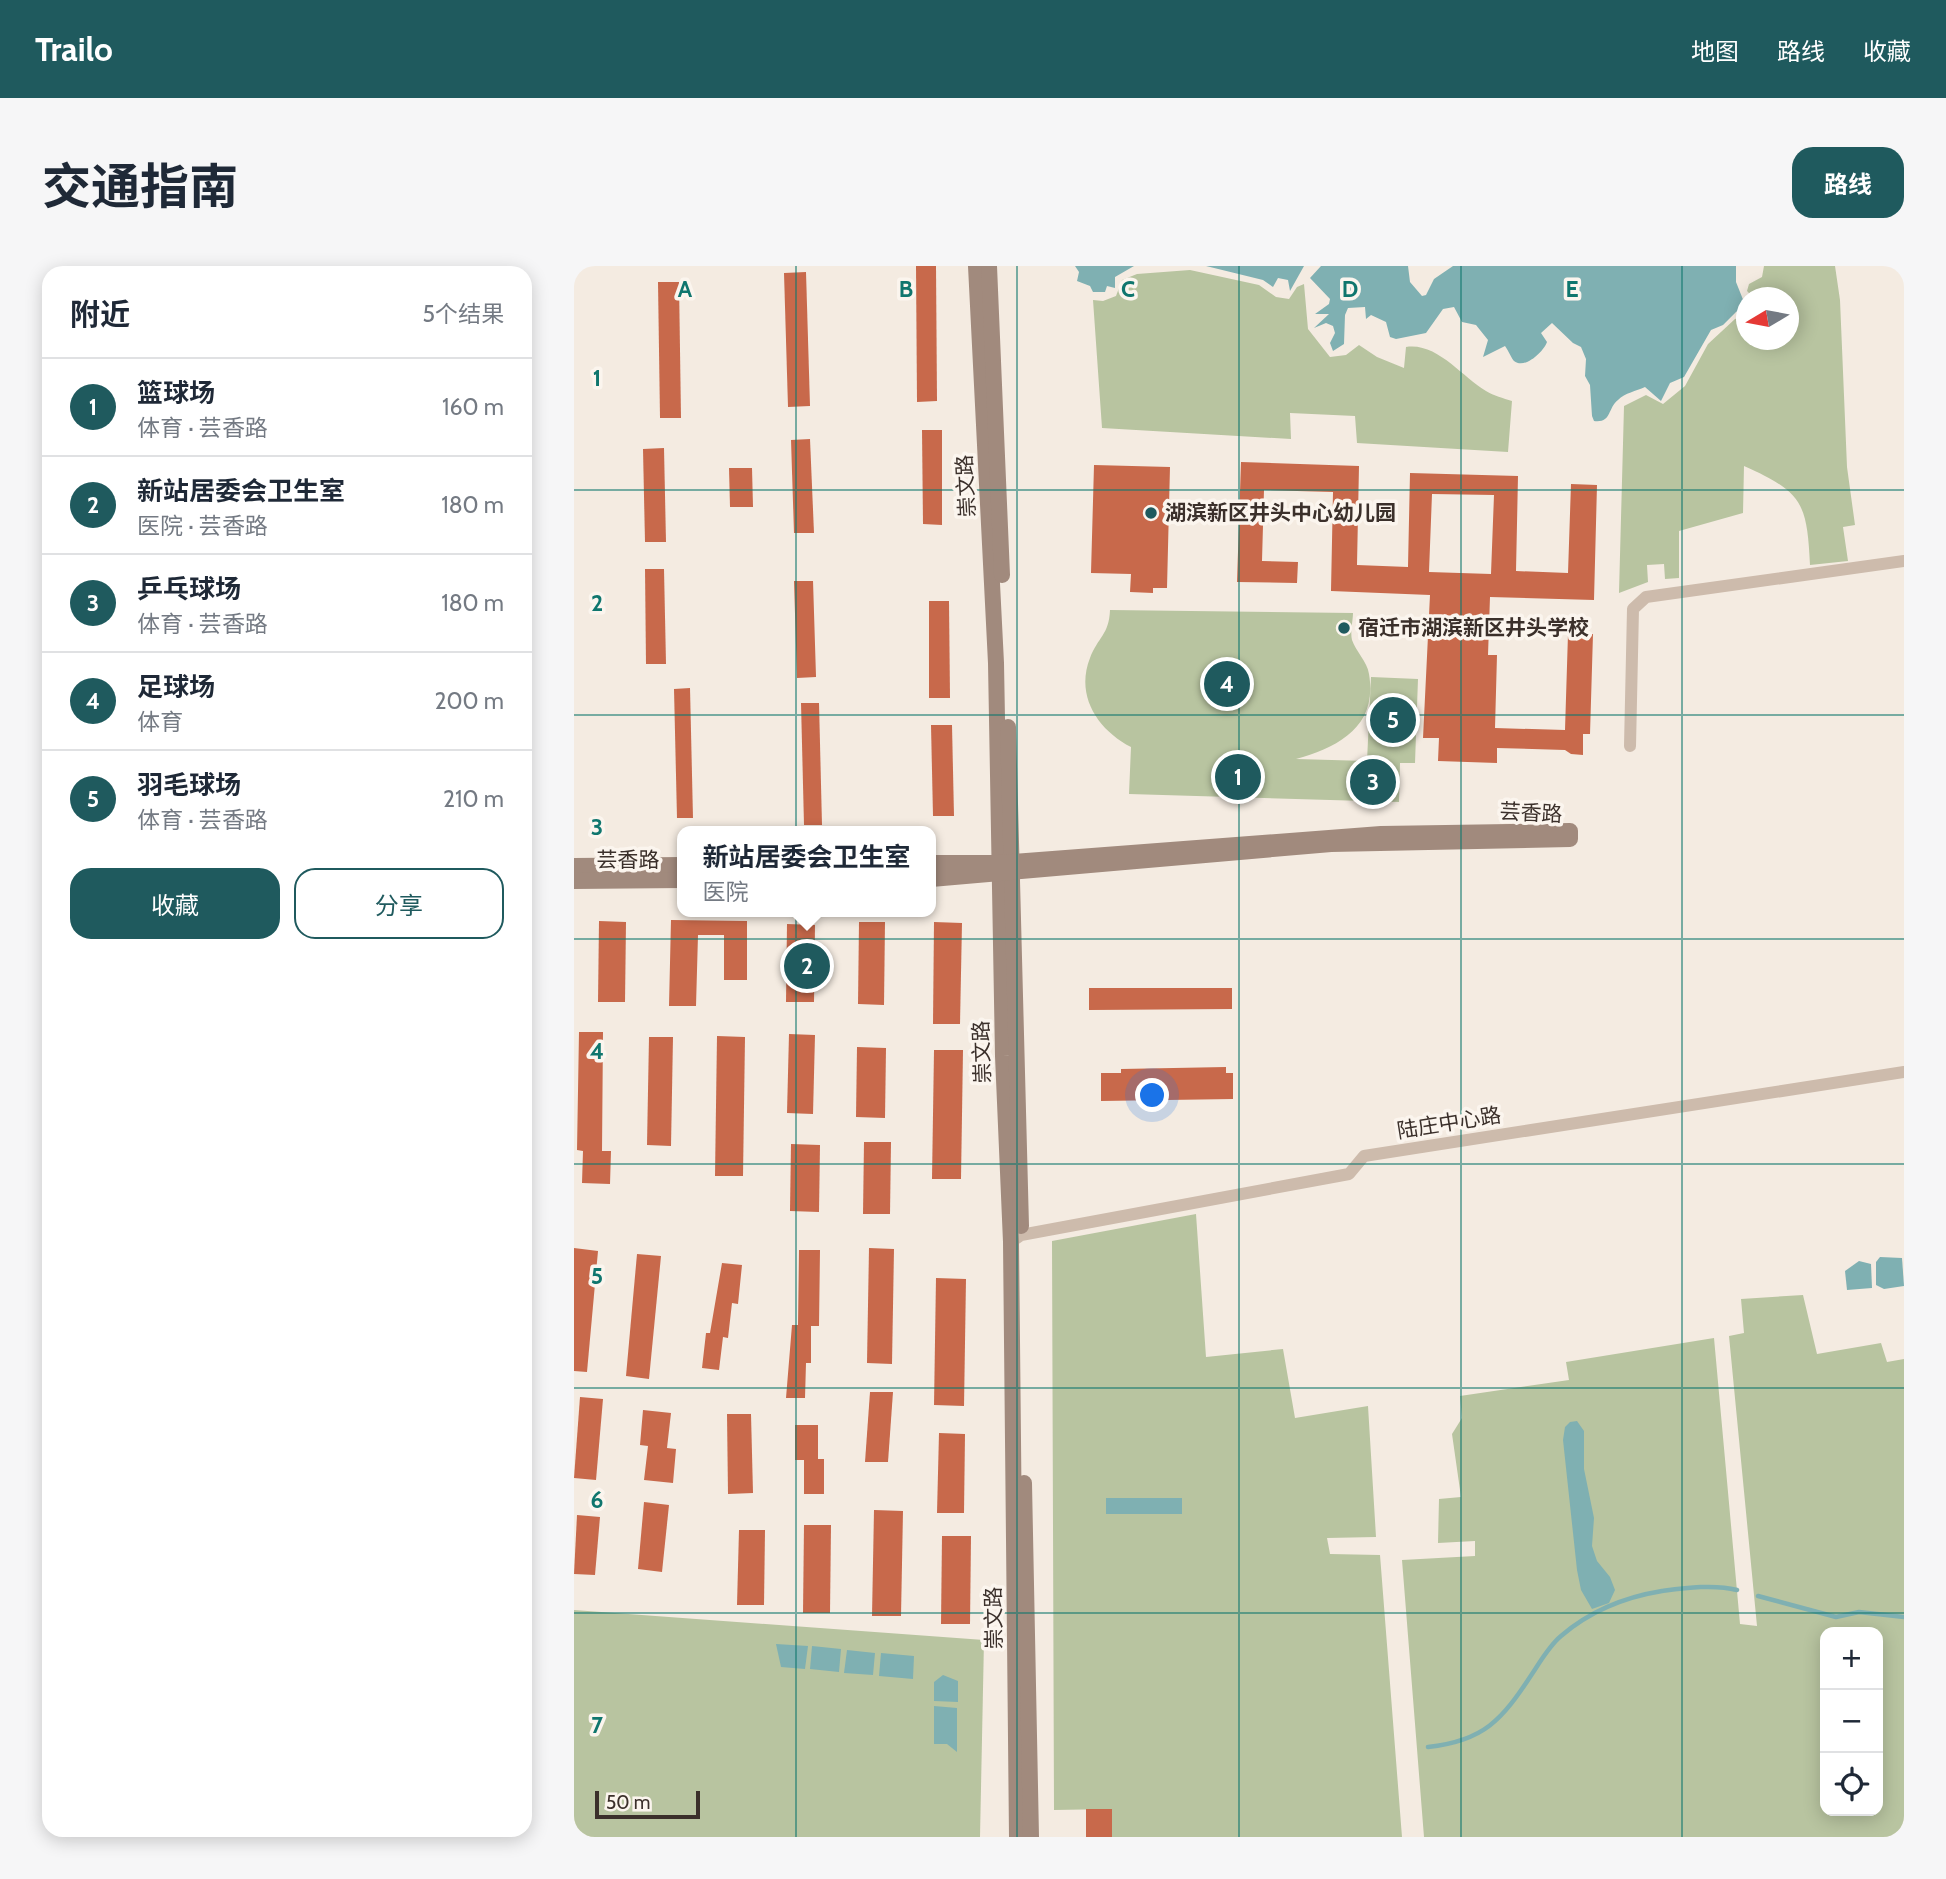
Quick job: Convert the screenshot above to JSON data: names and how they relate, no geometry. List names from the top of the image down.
{
  "streets": {
    "street": ["崇文路", "芸香路", "陆庄中心路"]
  },
  "crossings": [
    ["崇文路", "芸香路"],
    ["崇文路", "陆庄中心路"]
  ],
  "places": ["湖滨新区井头中心幼儿园", "宿迁市湖滨新区井头学校"],
  "scale_bar": "50 m",
  "north": "left",
  "page": {
    "header": "Trailo",
    "nav": ["地图", "路线", "收藏"],
    "title": "交通指南",
    "buttons": [
      "路线",
      ["收藏", "分享"]
    ],
    "heading": ["附近", "5个结果"],
    "list": [
      {
        "mark": "1",
        "name": "篮球场",
        "note": "体育 · 芸香路",
        "value": "160 m"
      },
      {
        "mark": "2",
        "name": "新站居委会卫生室",
        "note": "医院 · 芸香路",
        "value": "180 m"
      },
      {
        "mark": "3",
        "name": "乒乓球场",
        "note": "体育 · 芸香路",
        "value": "180 m"
      },
      {
        "mark": "4",
        "name": "足球场",
        "note": "体育",
        "value": "200 m"
      },
      {
        "mark": "5",
        "name": "羽毛球场",
        "note": "体育 · 芸香路",
        "value": "210 m"
      }
    ],
    "pins": [
      "4",
      "5",
      "1",
      "3",
      "2"
    ],
    "popup": ["新站居委会卫生室", "医院"],
    "map_buttons": ["+", "−"],
    "scale": "50 m"
  },
  "grid": {
    "columns": [
      "A",
      "B",
      "C",
      "D",
      "E"
    ],
    "rows": [
      "1",
      "2",
      "3",
      "4",
      "5",
      "6",
      "7"
    ]
  }
}
